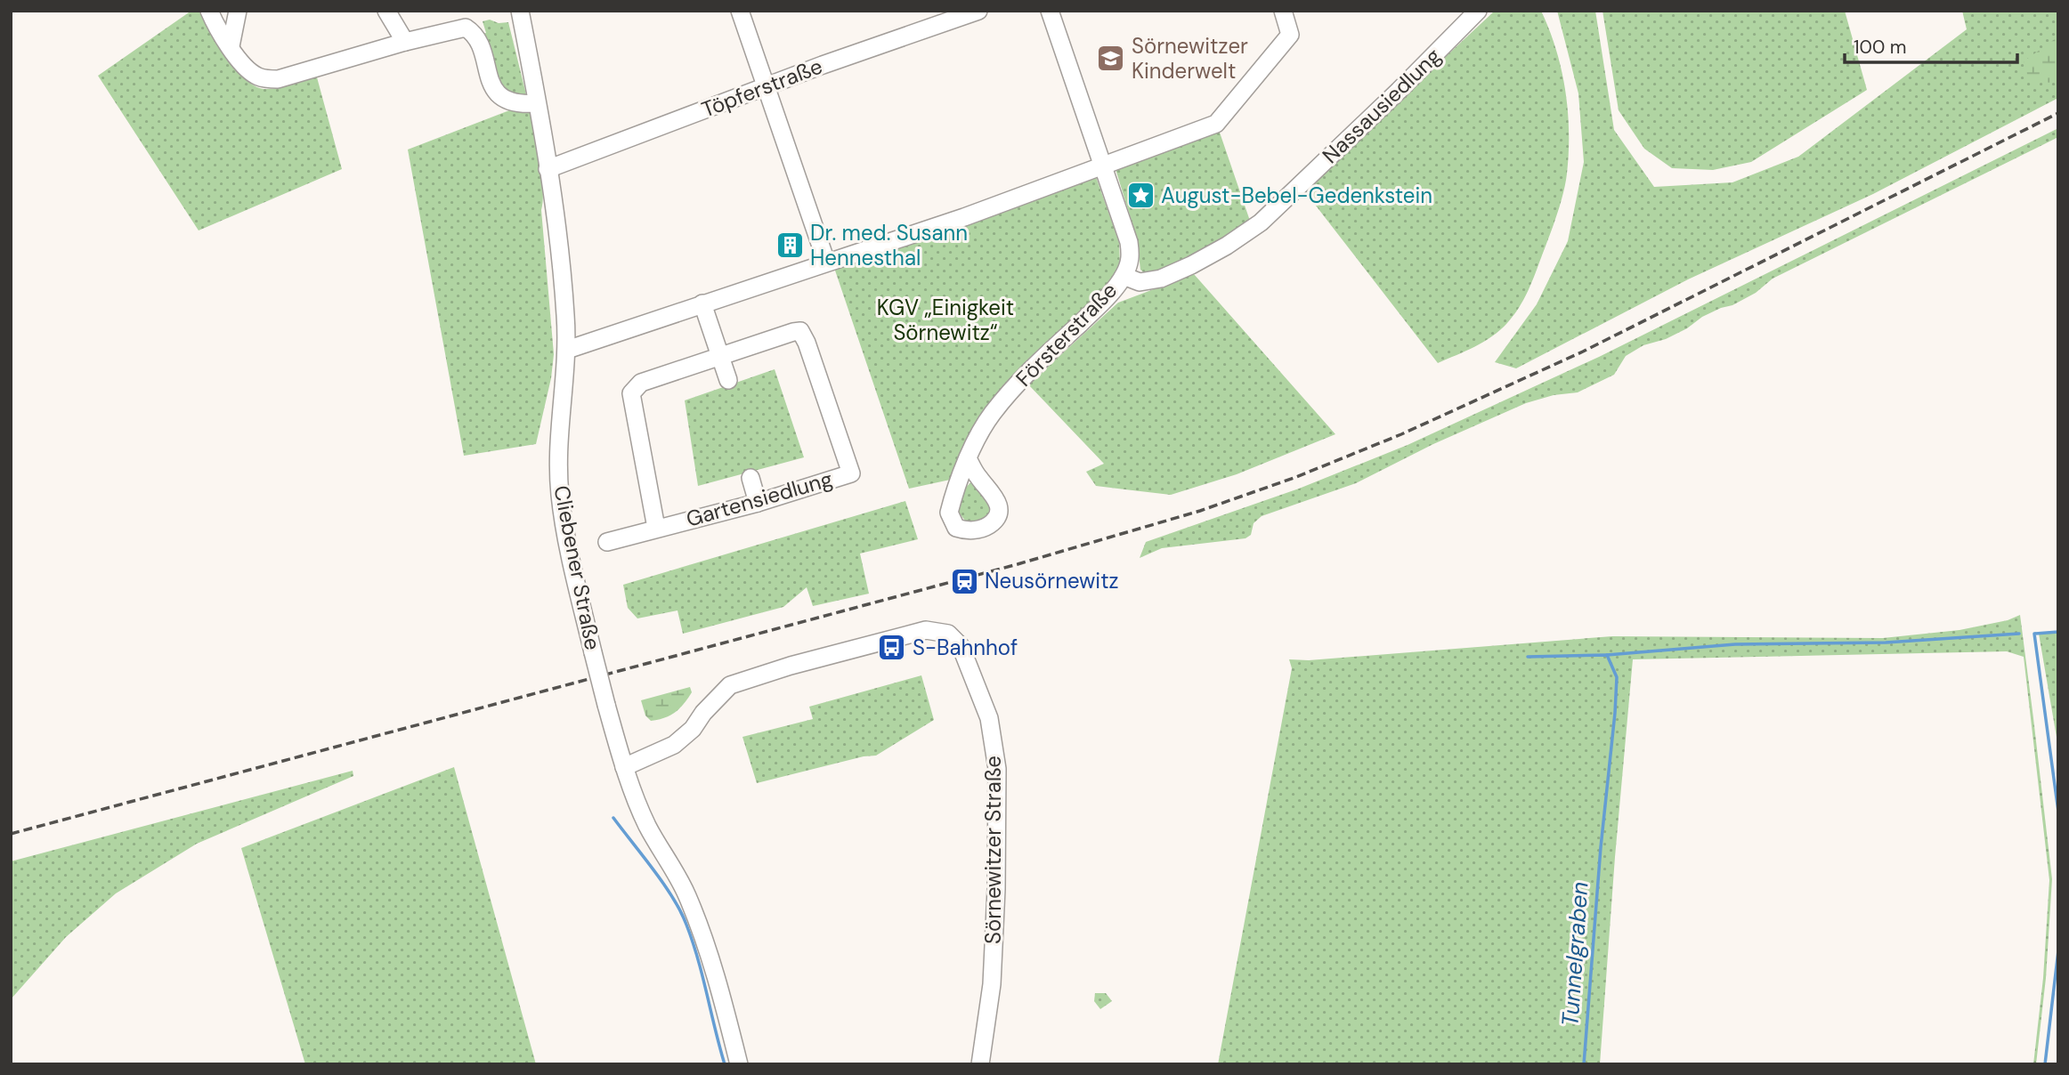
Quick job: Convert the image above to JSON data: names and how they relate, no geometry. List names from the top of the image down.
{
  "streets": {
    "street": [
      "Töpferstraße",
      "Nassausiedlung",
      "Försterstraße",
      "Gartensiedlung",
      "Cliebener Straße",
      "Sörnewitzer Straße"
    ]
  },
  "crossings": [
    ["Töpferstraße", "Cliebener Straße"],
    ["Nassausiedlung", "Försterstraße"],
    ["Cliebener Straße", "Sörnewitzer Straße"]
  ],
  "water": ["Tunnelgraben"],
  "parks": ["KGV „Einigkeit Sörnewitz“"],
  "places": {
    "school or university": ["Sörnewitzer Kinderwelt"],
    "place": ["August-Bebel-Gedenkstein"],
    "building": ["Dr. med. Susann Hennesthal"],
    "station": ["Neusörnewitz"],
    "bus stop": ["S-Bahnhof"]
  },
  "scale_bar": "100 m"
}
